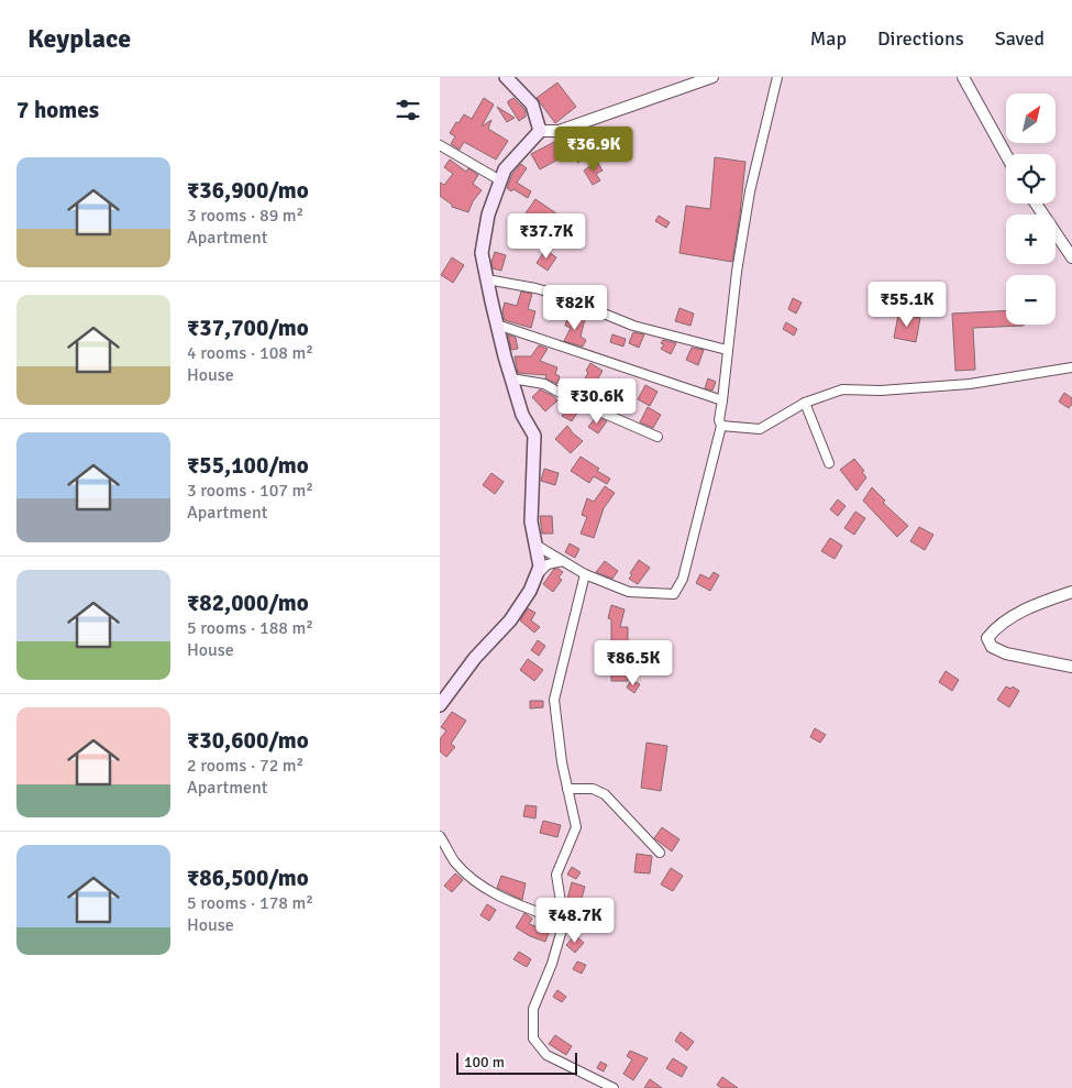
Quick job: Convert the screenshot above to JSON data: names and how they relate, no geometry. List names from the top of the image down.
{
  "scale_bar": "100 m",
  "north": "top right",
  "page": {
    "header": "Keyplace",
    "nav": ["Map", "Directions", "Saved"],
    "heading": "7 homes",
    "map_buttons": ["+", "−"],
    "price": [
      "₹36.9K",
      "₹37.7K",
      "₹55.1K",
      "₹82K",
      "₹30.6K",
      "₹86.5K",
      "₹48.7K"
    ],
    "list": [
      {
        "name": "₹36,900/mo",
        "note": "3 rooms · 89 m² · Apartment"
      },
      {
        "name": "₹37,700/mo",
        "note": "4 rooms · 108 m² · House"
      },
      {
        "name": "₹55,100/mo",
        "note": "3 rooms · 107 m² · Apartment"
      },
      {
        "name": "₹82,000/mo",
        "note": "5 rooms · 188 m² · House"
      },
      {
        "name": "₹30,600/mo",
        "note": "2 rooms · 72 m² · Apartment"
      },
      {
        "name": "₹86,500/mo",
        "note": "5 rooms · 178 m² · House"
      }
    ],
    "scale": "100 m"
  }
}
